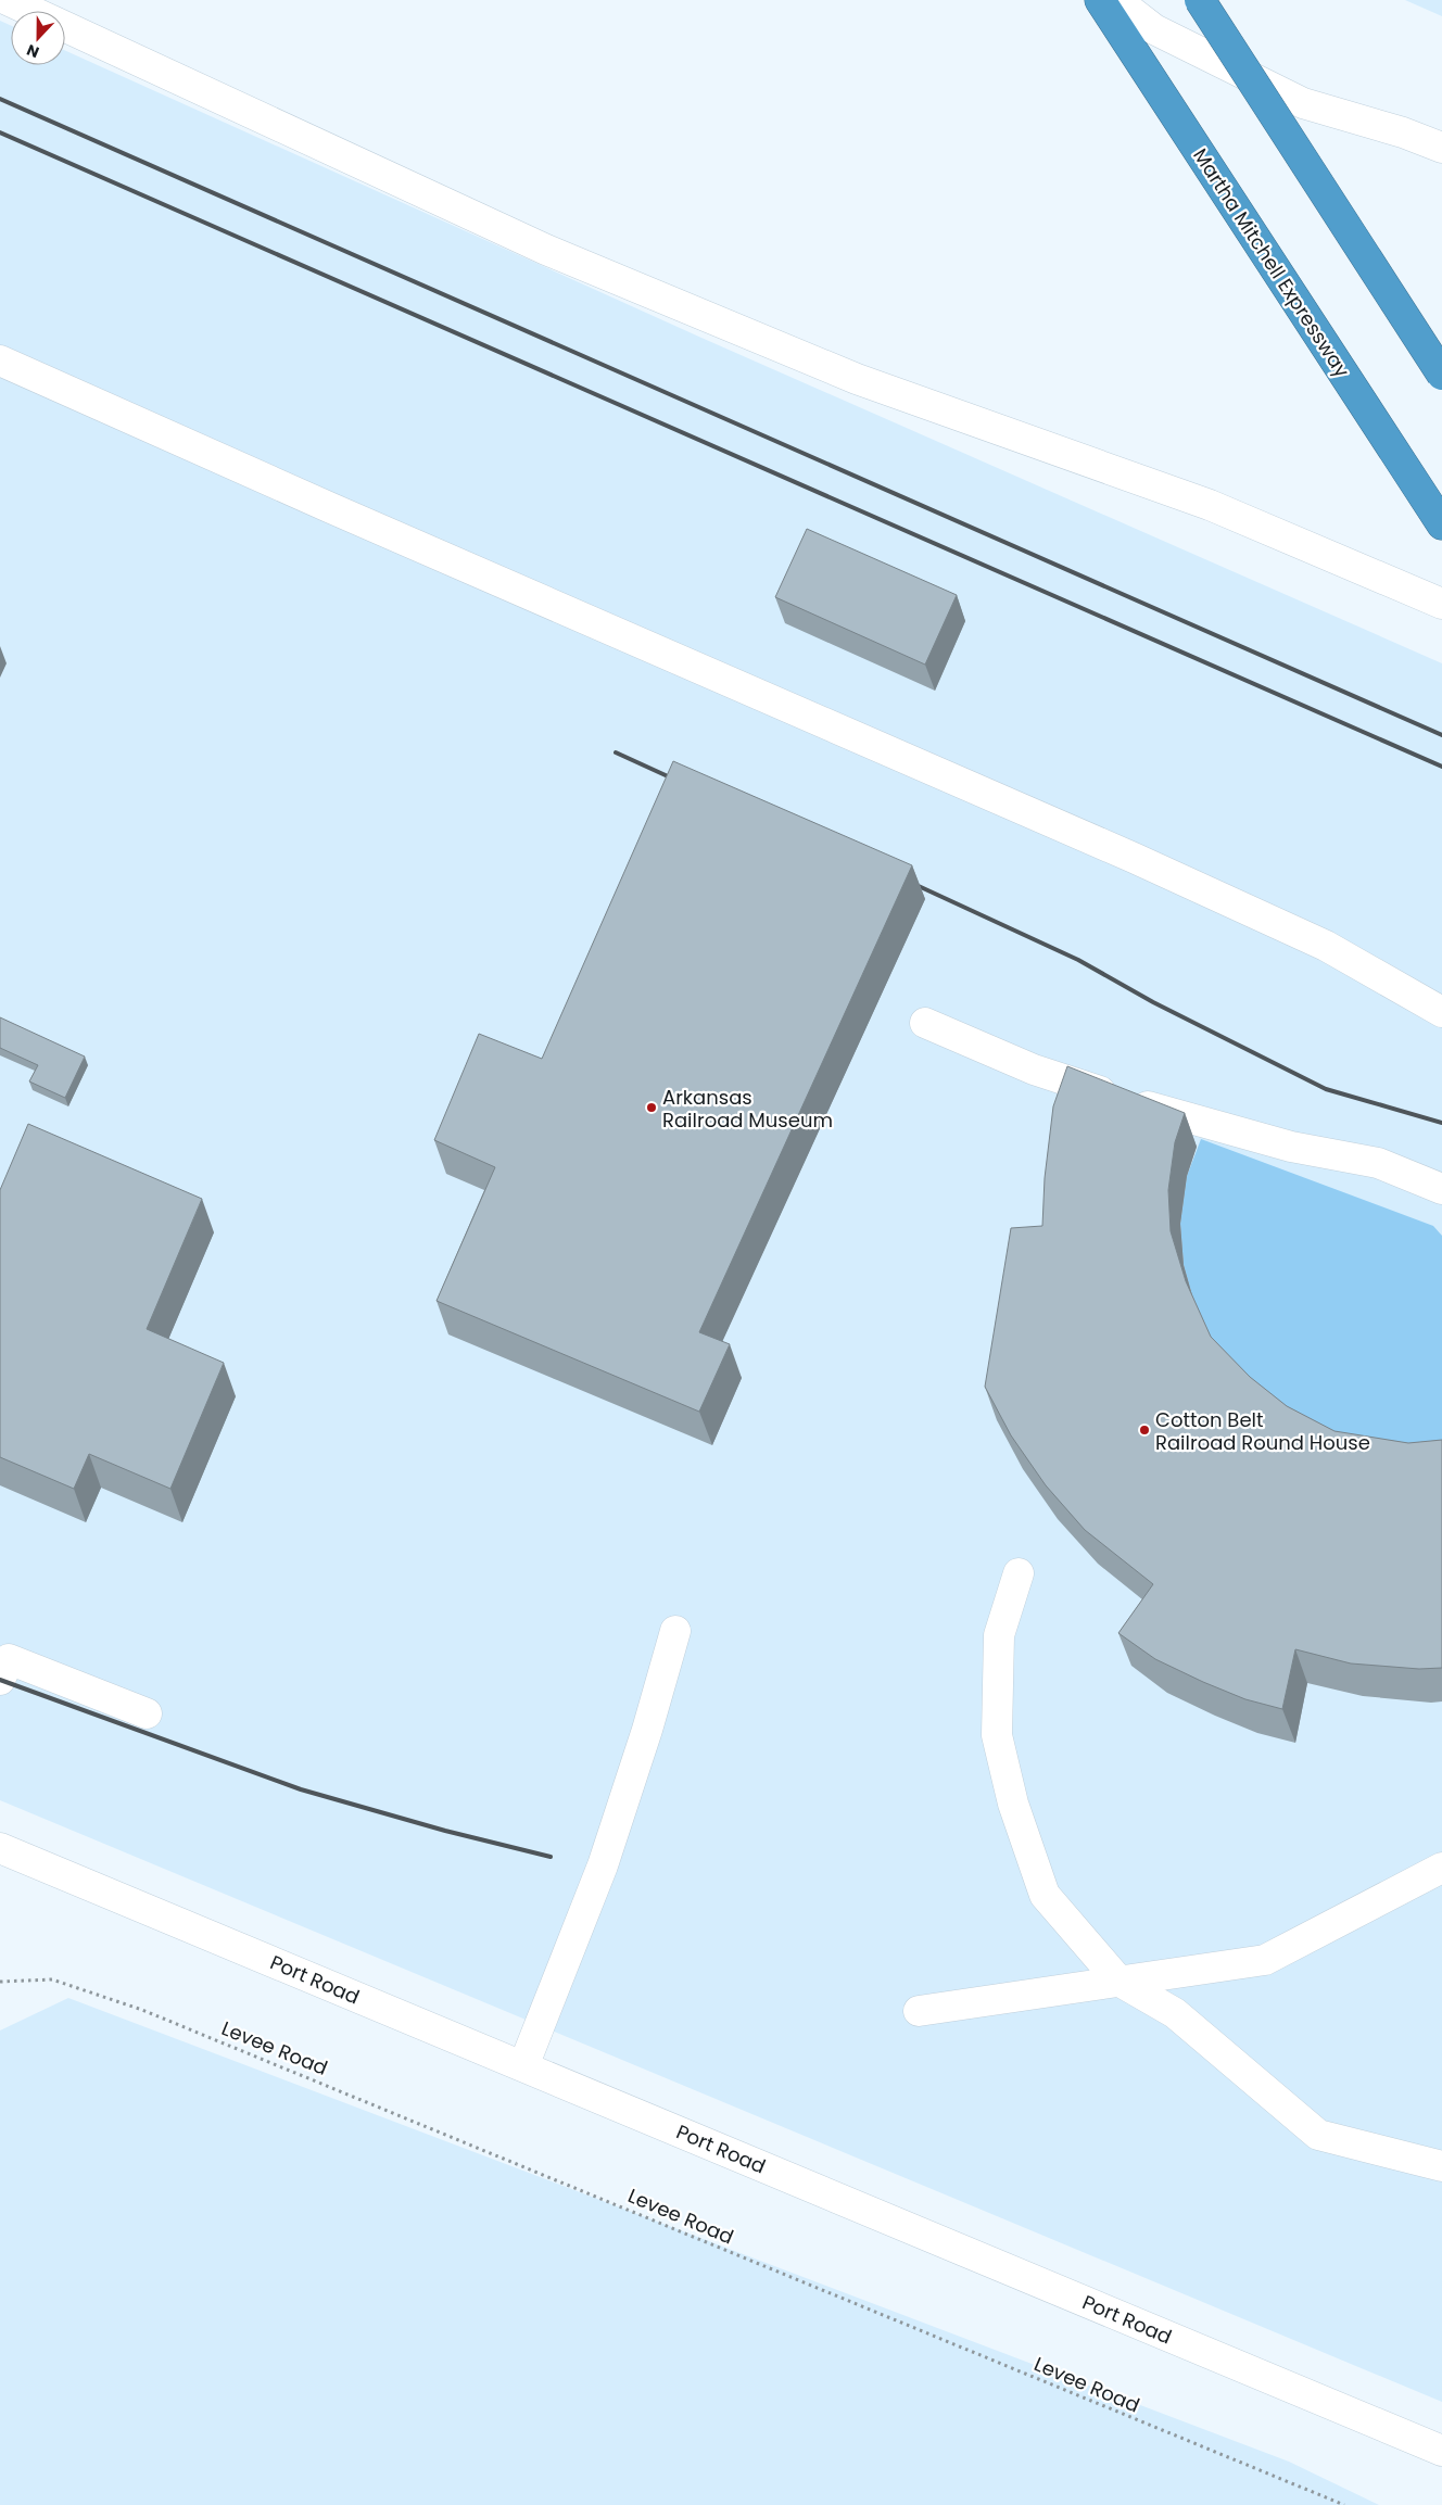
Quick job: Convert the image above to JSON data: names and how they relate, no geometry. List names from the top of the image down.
{
  "streets": {
    "highway": ["Martha Mitchell Expressway"],
    "street": ["Port Road"],
    "path": ["Levee Road"]
  },
  "places": ["Arkansas Railroad Museum", "Cotton Belt Railroad Round House"],
  "north": "bottom"
}
